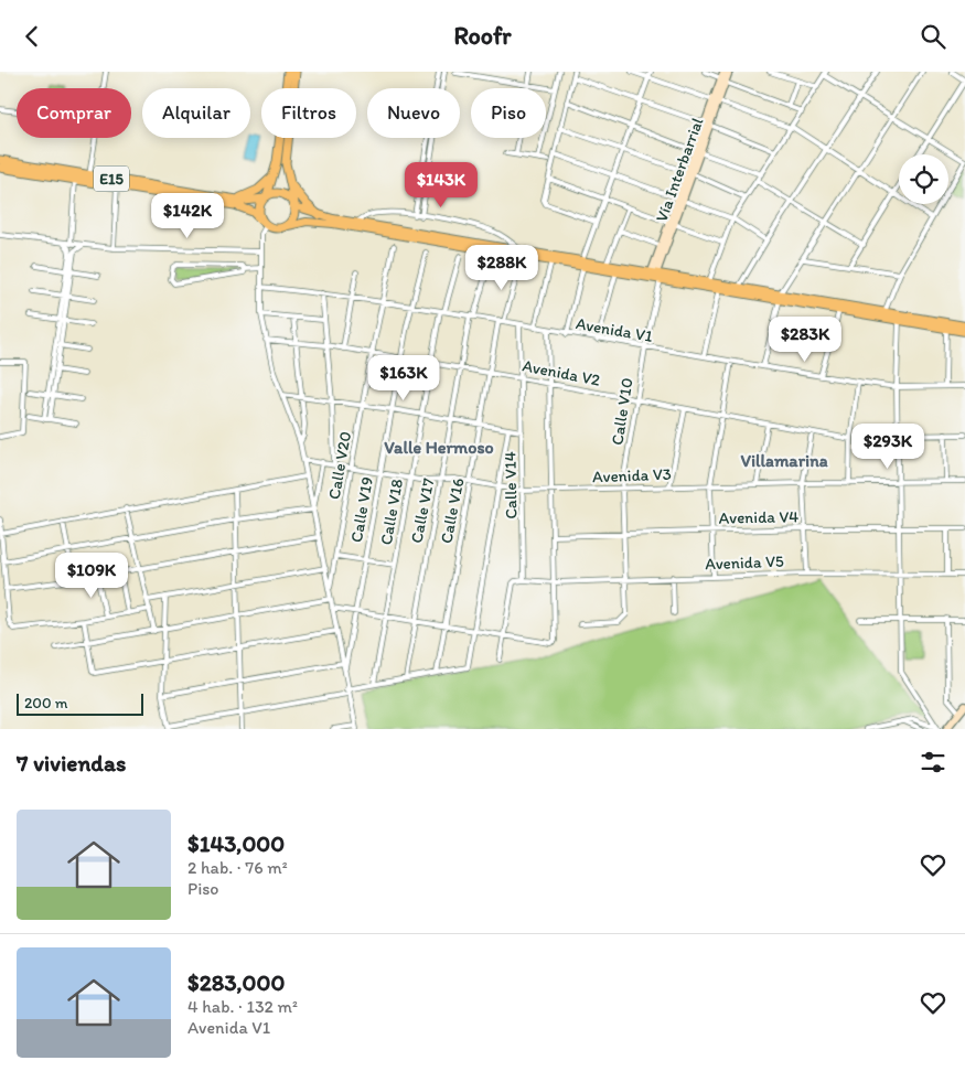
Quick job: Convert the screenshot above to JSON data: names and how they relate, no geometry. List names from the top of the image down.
{
  "streets": {
    "highway": ["E15"],
    "main road": ["Vía Interbarrial"],
    "street": [
      "Avenida V1",
      "Avenida V2",
      "Calle V10",
      "Calle V20",
      "Avenida V3",
      "Calle V14",
      "Calle V19",
      "Calle V17",
      "Calle V16",
      "Calle V18",
      "Avenida V4",
      "Avenida V5"
    ]
  },
  "crossings": [
    ["Vía Interbarrial", "Calle V10"],
    ["Avenida V1", "Calle V10"],
    ["Avenida V1", "Calle V20"],
    ["Avenida V1", "Calle V14"],
    ["Avenida V1", "Calle V19"],
    ["Avenida V1", "Calle V17"],
    ["Avenida V1", "Calle V16"],
    ["Avenida V1", "Calle V18"],
    ["Avenida V2", "Calle V10"],
    ["Avenida V2", "Calle V20"],
    ["Avenida V2", "Calle V14"],
    ["Avenida V2", "Calle V19"],
    ["Avenida V2", "Calle V17"],
    ["Avenida V2", "Calle V16"],
    ["Avenida V2", "Calle V18"],
    ["Calle V10", "Avenida V3"],
    ["Calle V10", "Avenida V4"],
    ["Calle V10", "Avenida V5"],
    ["Calle V20", "Avenida V3"],
    ["Avenida V3", "Calle V14"],
    ["Avenida V3", "Calle V19"],
    ["Avenida V3", "Calle V17"],
    ["Avenida V3", "Calle V16"],
    ["Avenida V3", "Calle V18"],
    ["Calle V14", "Avenida V5"]
  ],
  "districts": ["Valle Hermoso", "Villamarina"],
  "scale_bar": "200 m",
  "page": {
    "header": "Roofr",
    "chip": [
      "Comprar",
      "Alquilar",
      "Filtros",
      "Nuevo",
      "Piso"
    ],
    "price": [
      "$143K",
      "$142K",
      "$288K",
      "$283K",
      "$163K",
      "$293K",
      "$109K"
    ],
    "scale": "200 m",
    "heading": "7 viviendas",
    "list": [
      {
        "name": "$143,000",
        "note": "2 hab. · 76 m² · Piso"
      },
      {
        "name": "$283,000",
        "note": "4 hab. · 132 m² · Avenida V1"
      }
    ]
  }
}
